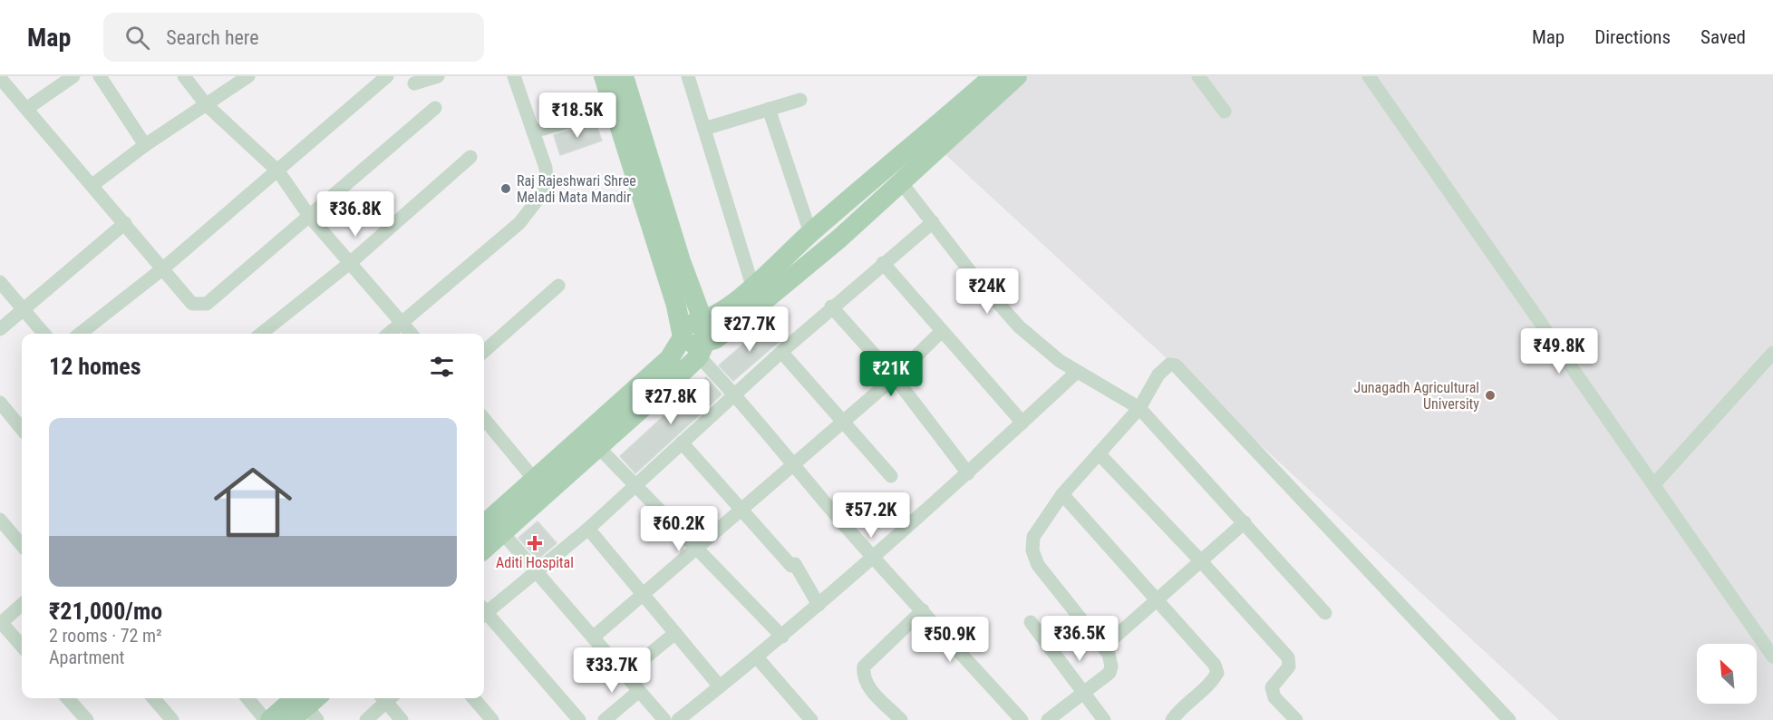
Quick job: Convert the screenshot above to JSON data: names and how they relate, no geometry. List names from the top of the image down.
{
  "places": {
    "other": ["Raj Rajeshwari Shree Meladi Mata Mandir", "Junagadh Agricultural University"],
    "health": ["Aditi Hospital"]
  },
  "north": "top left",
  "page": {
    "header": "Map",
    "search": "Search here",
    "nav": ["Map", "Directions", "Saved"],
    "price": [
      "₹18.5K",
      "₹36.8K",
      "₹24K",
      "₹27.7K",
      "₹49.8K",
      "₹21K",
      "₹27.8K",
      "₹57.2K",
      "₹60.2K",
      "₹36.5K",
      "₹50.9K",
      "₹33.7K"
    ],
    "heading": "12 homes",
    "list": [
      {
        "name": "₹21,000/mo",
        "note": "2 rooms · 72 m² · Apartment"
      }
    ]
  }
}
